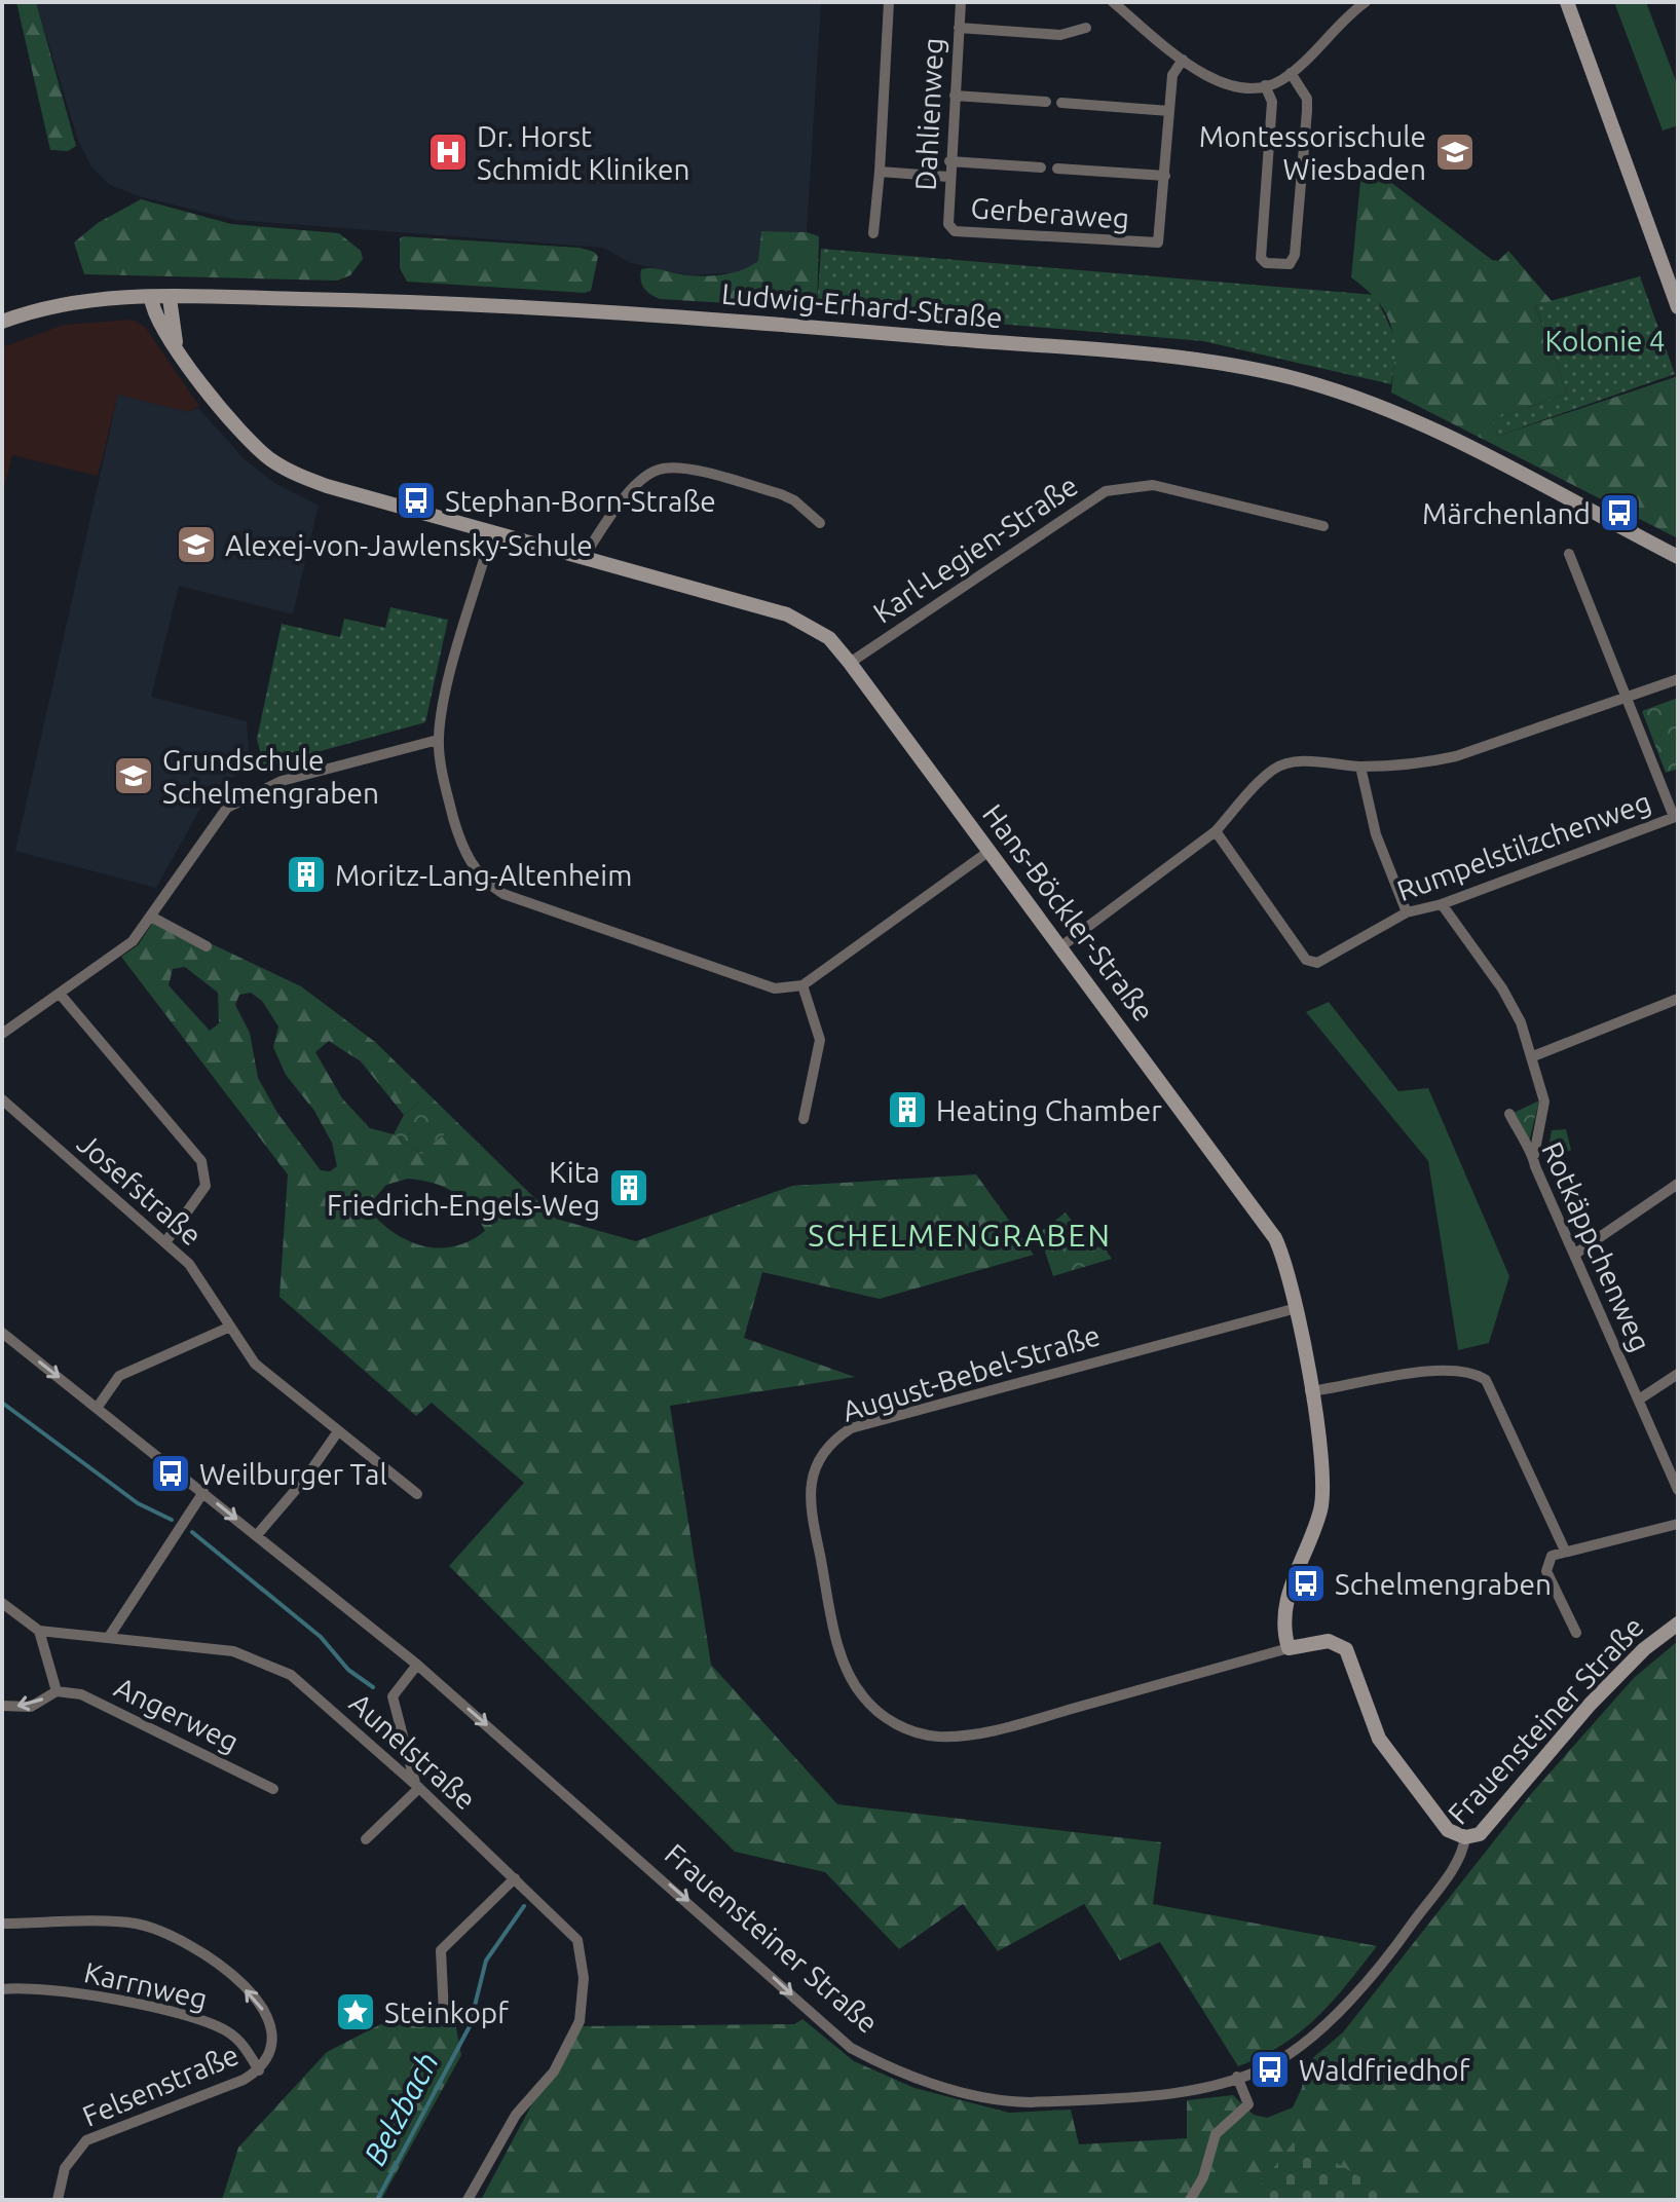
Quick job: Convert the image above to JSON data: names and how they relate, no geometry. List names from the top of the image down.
{
  "streets": {
    "street": [
      "Dahlienweg",
      "Gerberaweg",
      "Ludwig-Erhard-Straße",
      "Karl-Legien-Straße",
      "Rumpelstilzchenweg",
      "Hans-Böckler-Straße",
      "Josefstraße",
      "Rotkäppchenweg",
      "August-Bebel-Straße",
      "Angerweg",
      "Frauensteiner Straße",
      "Aunelstraße",
      "Karrnweg",
      "Felsenstraße"
    ]
  },
  "crossings": [
    ["Dahlienweg", "Gerberaweg"],
    ["Ludwig-Erhard-Straße", "Hans-Böckler-Straße"],
    ["Karl-Legien-Straße", "Hans-Böckler-Straße"],
    ["Hans-Böckler-Straße", "August-Bebel-Straße"],
    ["Karrnweg", "Felsenstraße"]
  ],
  "one_way": ["Frauensteiner Straße", "Felsenstraße"],
  "districts": ["SCHELMENGRABEN"],
  "water": ["Belzbach"],
  "parks": ["Kolonie 4"],
  "places": {
    "hospital": ["Dr. Horst Schmidt Kliniken"],
    "school or university": ["Montessorischule Wiesbaden", "Alexej-von-Jawlensky-Schule", "Grundschule Schelmengraben"],
    "bus stop": [
      "Stephan-Born-Straße",
      "Märchenland",
      "Weilburger Tal",
      "Schelmengraben",
      "Waldfriedhof"
    ],
    "building": ["Moritz-Lang-Altenheim", "Heating Chamber", "Kita Friedrich-Engels-Weg"],
    "place": ["Steinkopf"]
  }
}
